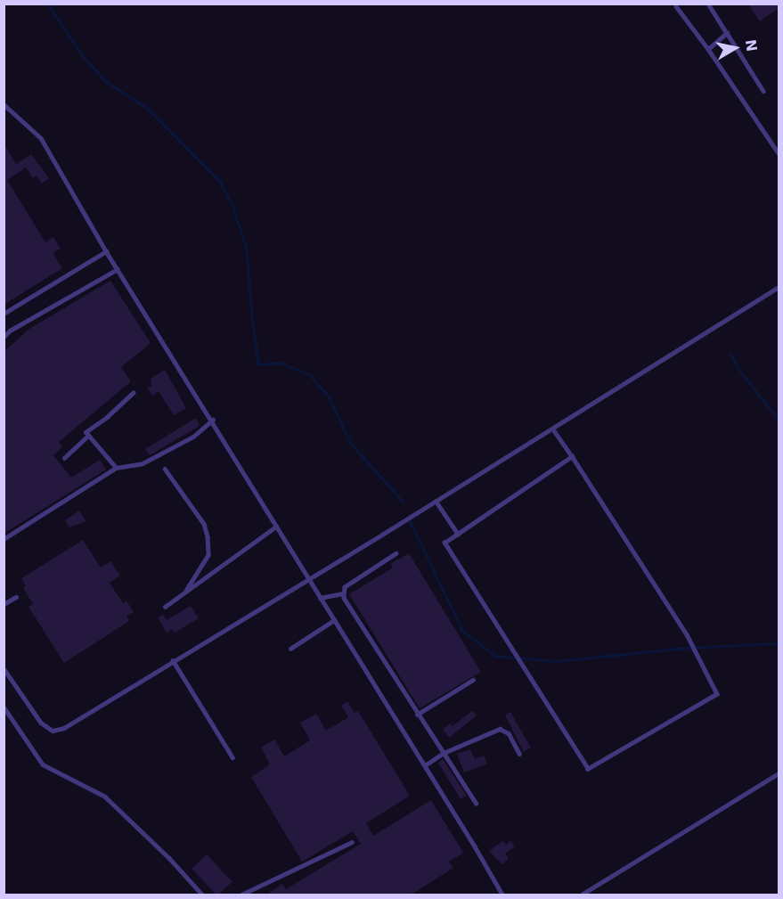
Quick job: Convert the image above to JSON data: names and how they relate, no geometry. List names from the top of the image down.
{
  "north": "right"
}
